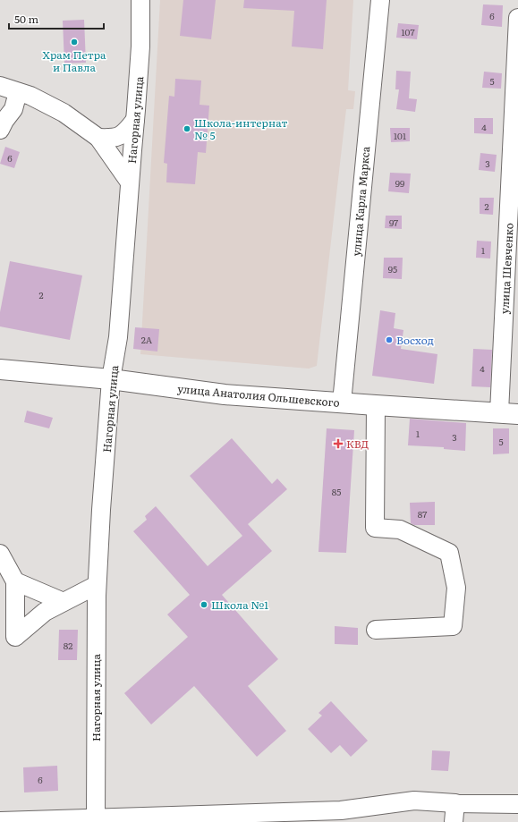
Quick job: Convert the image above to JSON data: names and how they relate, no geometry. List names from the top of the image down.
{
  "streets": {
    "highway": ["улица Анатолия Ольшевского"],
    "street": ["Нагорная улица", "улица Карла Маркса", "улица Шевченко"]
  },
  "crossings": [
    ["Нагорная улица", "улица Анатолия Ольшевского"],
    ["улица Карла Маркса", "улица Анатолия Ольшевского"],
    ["улица Шевченко", "улица Анатолия Ольшевского"]
  ],
  "places": {
    "other": [
      "Храм Петра и Павла",
      "Школа-интернат № 5",
      "Восход",
      "Школа №1"
    ],
    "health": ["КВД"]
  },
  "house_numbers": [
    "6",
    "107",
    "5",
    "4",
    "101",
    "6",
    "3",
    "99",
    "2",
    "97",
    "1",
    "95",
    "2",
    "2А",
    "4",
    "1",
    "3",
    "5",
    "85",
    "87",
    "82",
    "6"
  ],
  "scale_bar": "50 m"
}
